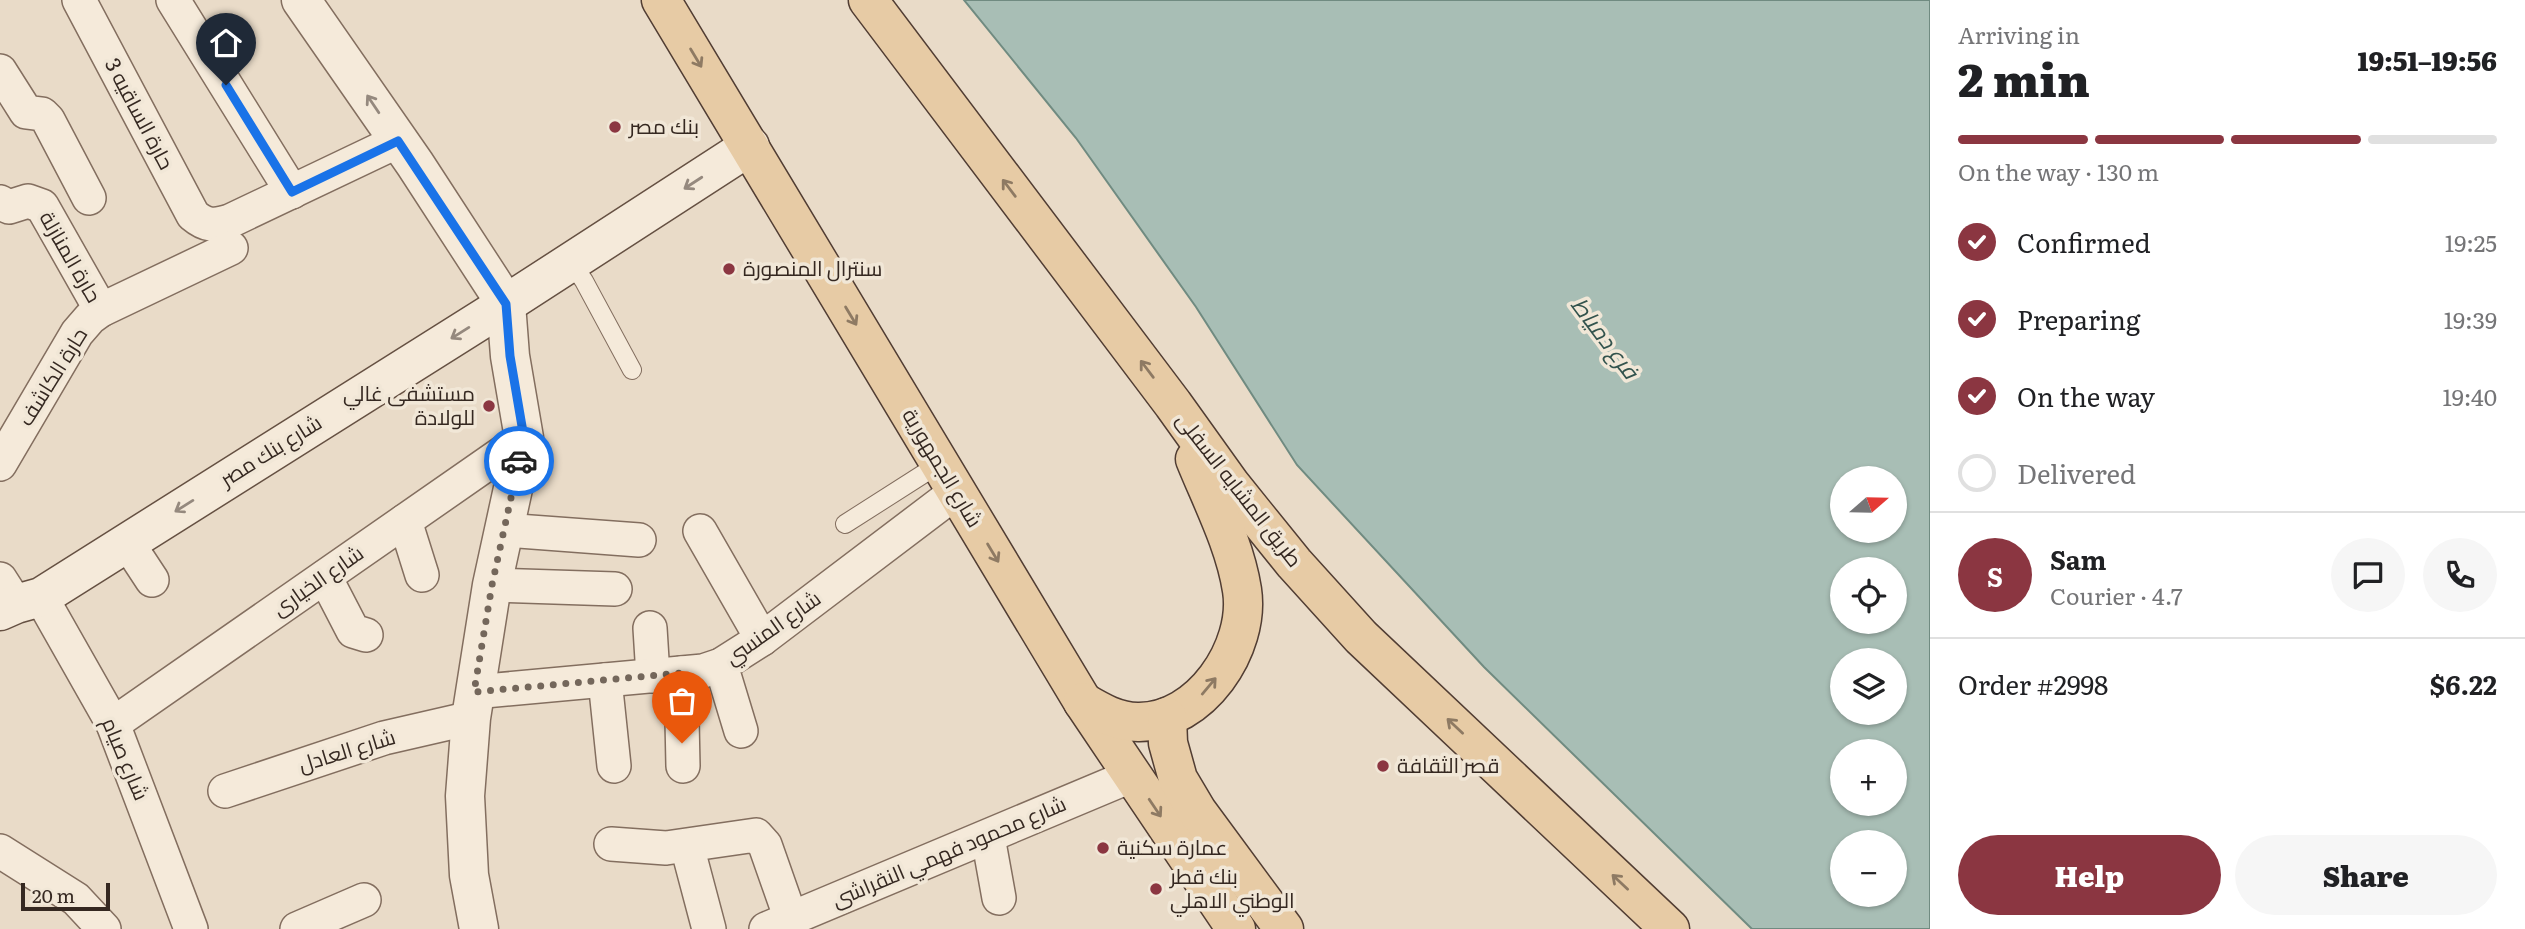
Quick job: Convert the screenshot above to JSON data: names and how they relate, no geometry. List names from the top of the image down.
{
  "streets": {
    "main road": ["شارع الجمهورية", "طريق المشايه السفلى"],
    "street": [
      "حارة الساقيه 3",
      "حارة المنازلة",
      "حارة الكاشف",
      "شارع بنك مصر",
      "شارع الخيارى",
      "شارع المنسي",
      "شارع العادل",
      "شارع صيام",
      "شارع محمود فهمي النقراشى"
    ]
  },
  "crossings": [
    ["حارة المنازلة", "حارة الكاشف"],
    ["شارع بنك مصر", "شارع الجمهورية"],
    ["شارع بنك مصر", "شارع صيام"],
    ["شارع الجمهورية", "شارع المنسي"],
    ["شارع الجمهورية", "شارع محمود فهمي النقراشى"],
    ["شارع الخيارى", "شارع صيام"],
    ["شارع المنسي", "شارع العادل"]
  ],
  "one_way": ["شارع بنك مصر", "شارع الجمهورية", "طريق المشايه السفلى"],
  "water": ["فرع دمياط"],
  "places": [
    "بنك مصر",
    "سنترال المنصورة",
    "مستشفى غالي للولادة",
    "قصر الثقافة",
    "عمارة سكنية",
    "بنك قطر الوطني الاهلي"
  ],
  "scale_bar": "20 m",
  "north": "right",
  "page": {
    "heading": ["2 min", "Arriving in", "19:51–19:56"],
    "panel": [
      "Sam",
      "Courier · 4.7",
      "Order #2998",
      "$6.22"
    ],
    "bar": "On the way · 130 m",
    "list": [
      ["Confirmed", "19:25"],
      ["Preparing", "19:39"],
      ["On the way", "19:40"],
      "Delivered"
    ],
    "map_buttons": ["+", "−"],
    "round": "S",
    "buttons": ["Help", "Share"],
    "scale": "20 m"
  }
}
